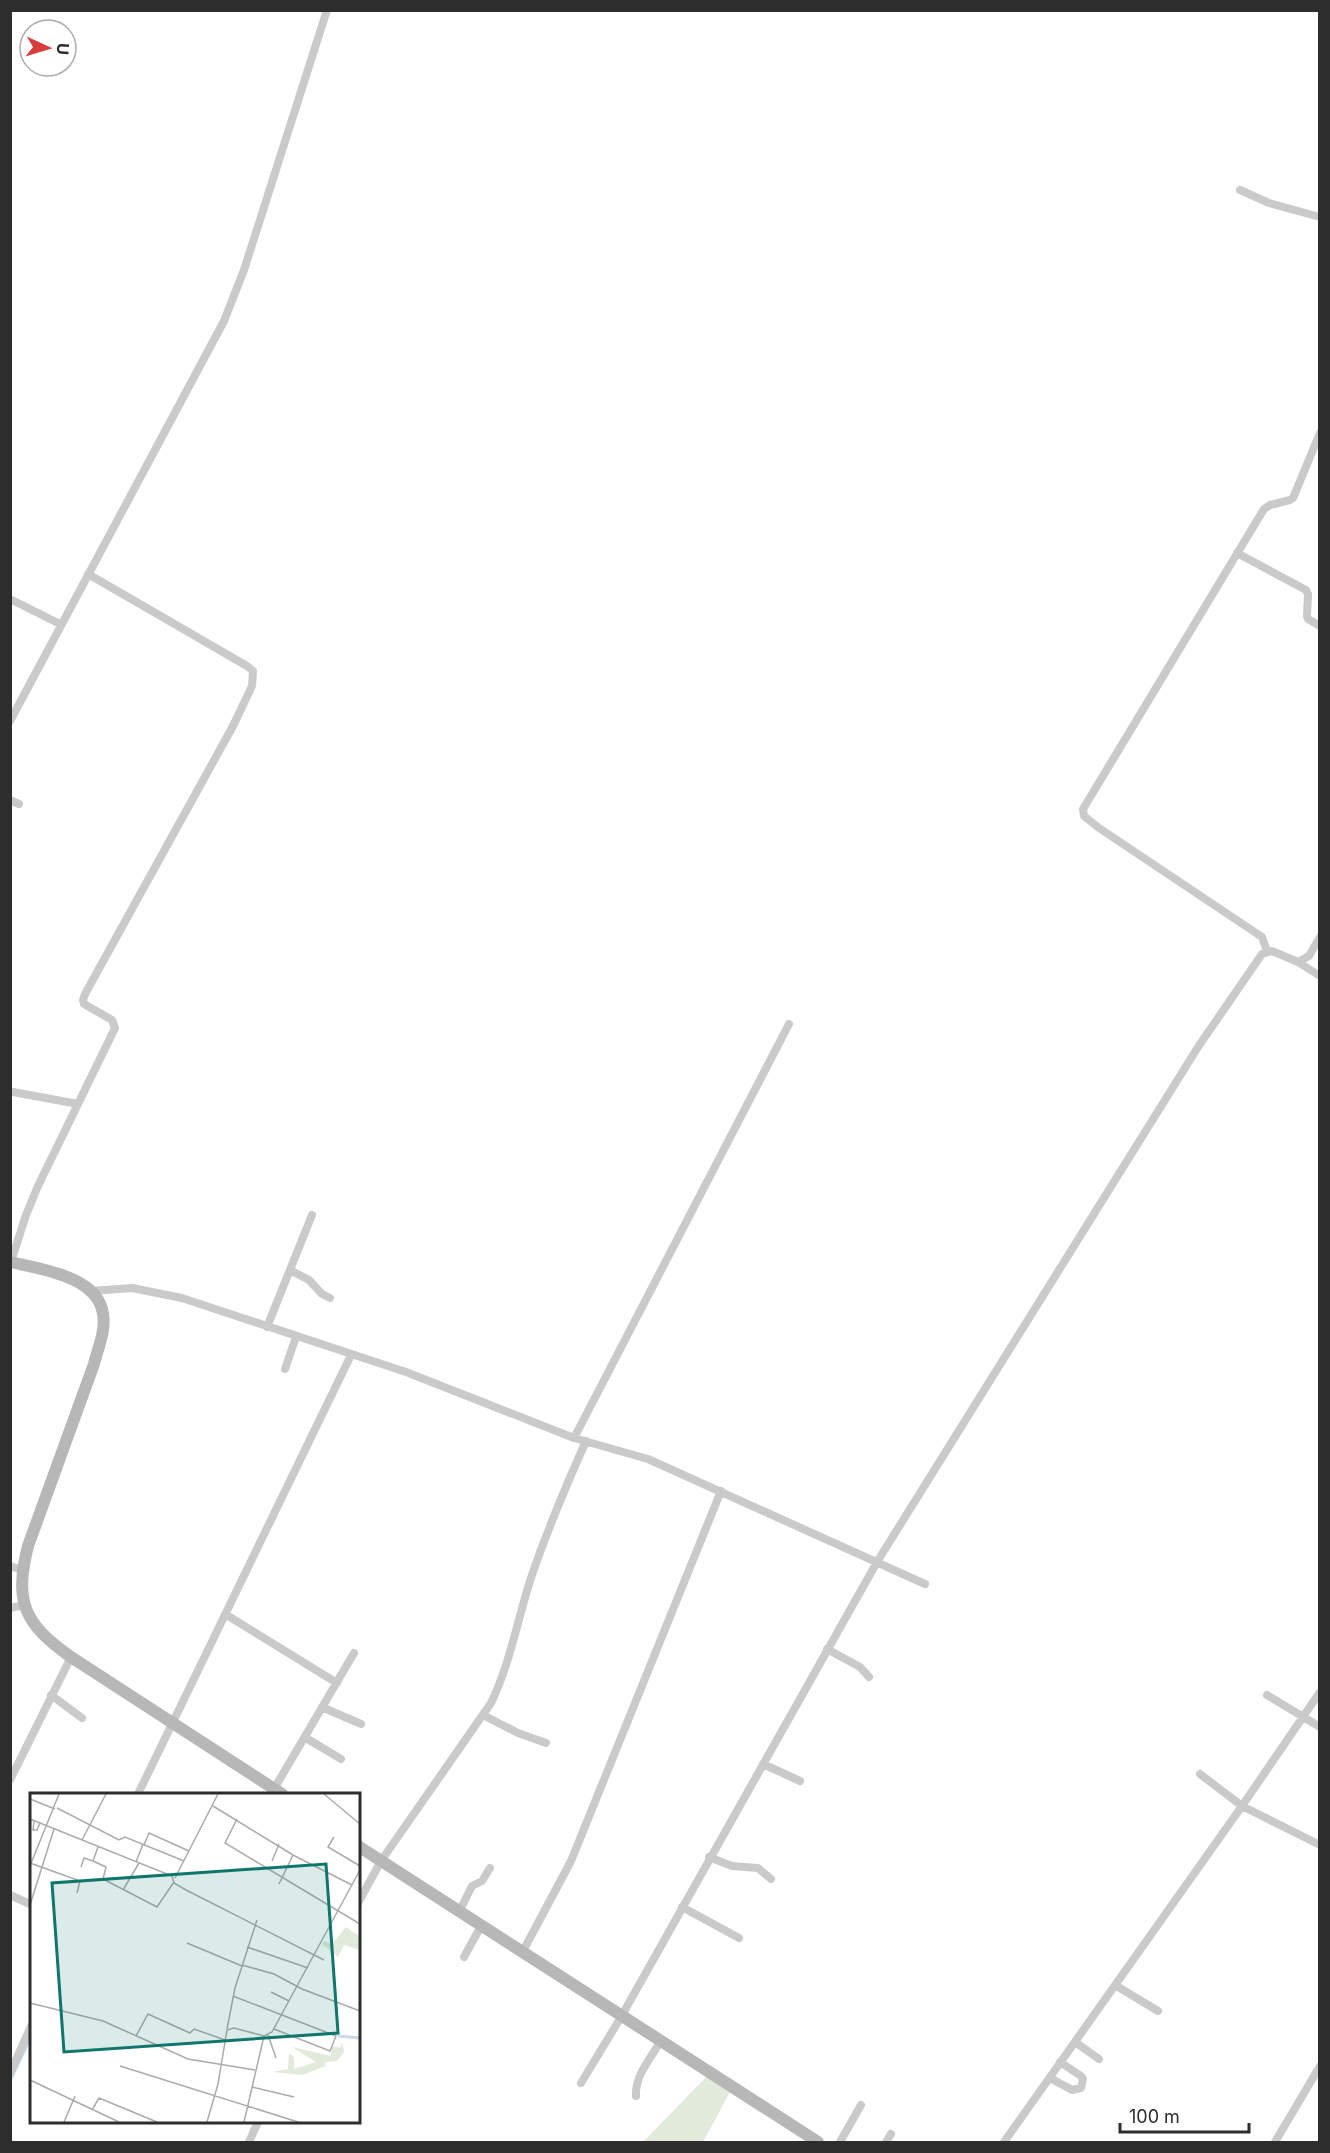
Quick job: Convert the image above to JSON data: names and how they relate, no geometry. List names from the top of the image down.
{
  "scale_bar": "100 m",
  "north": "right"
}
